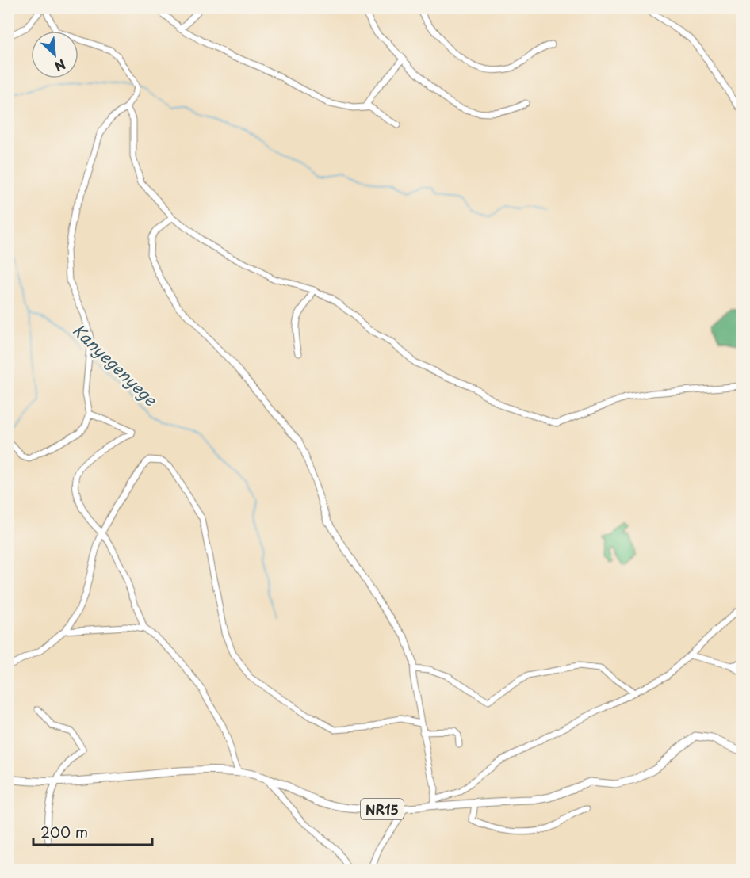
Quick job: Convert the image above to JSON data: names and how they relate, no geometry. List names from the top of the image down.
{
  "streets": {
    "highway": ["NR15"]
  },
  "water": ["Kanyegenyege"],
  "scale_bar": "200 m",
  "north": "bottom right"
}
